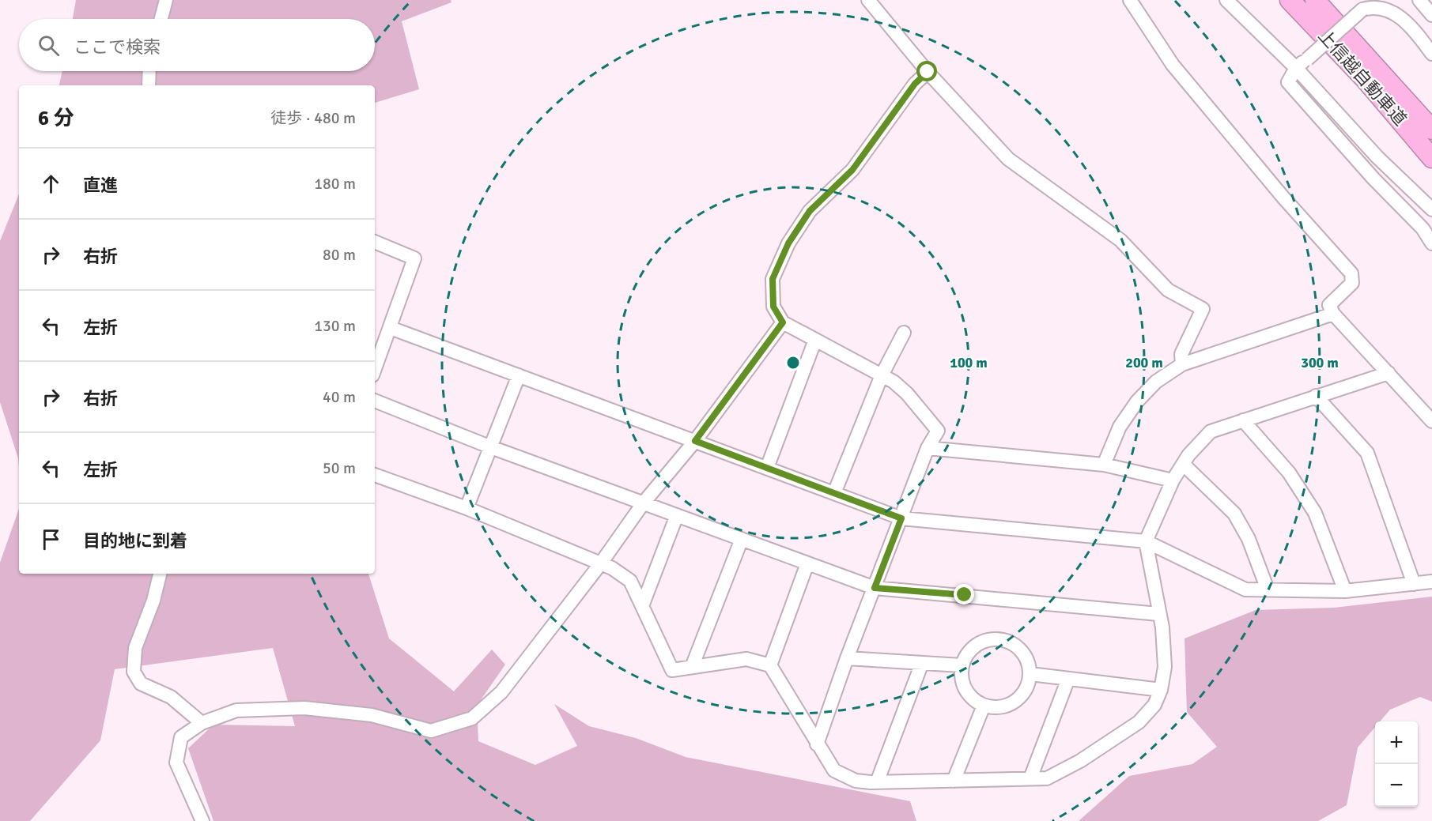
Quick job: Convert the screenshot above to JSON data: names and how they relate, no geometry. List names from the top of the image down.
{
  "streets": {
    "highway": ["上信越自動車道"]
  },
  "page": {
    "search": "ここで検索",
    "heading": ["6 分", "徒歩 · 480 m"],
    "list": [
      ["直進", "180 m"],
      ["右折", "80 m"],
      ["左折", "130 m"],
      ["右折", "40 m"],
      ["左折", "50 m"],
      "目的地に到着"
    ],
    "map_buttons": ["+", "−"]
  },
  "rings": ["100 m", "200 m", "300 m"]
}
